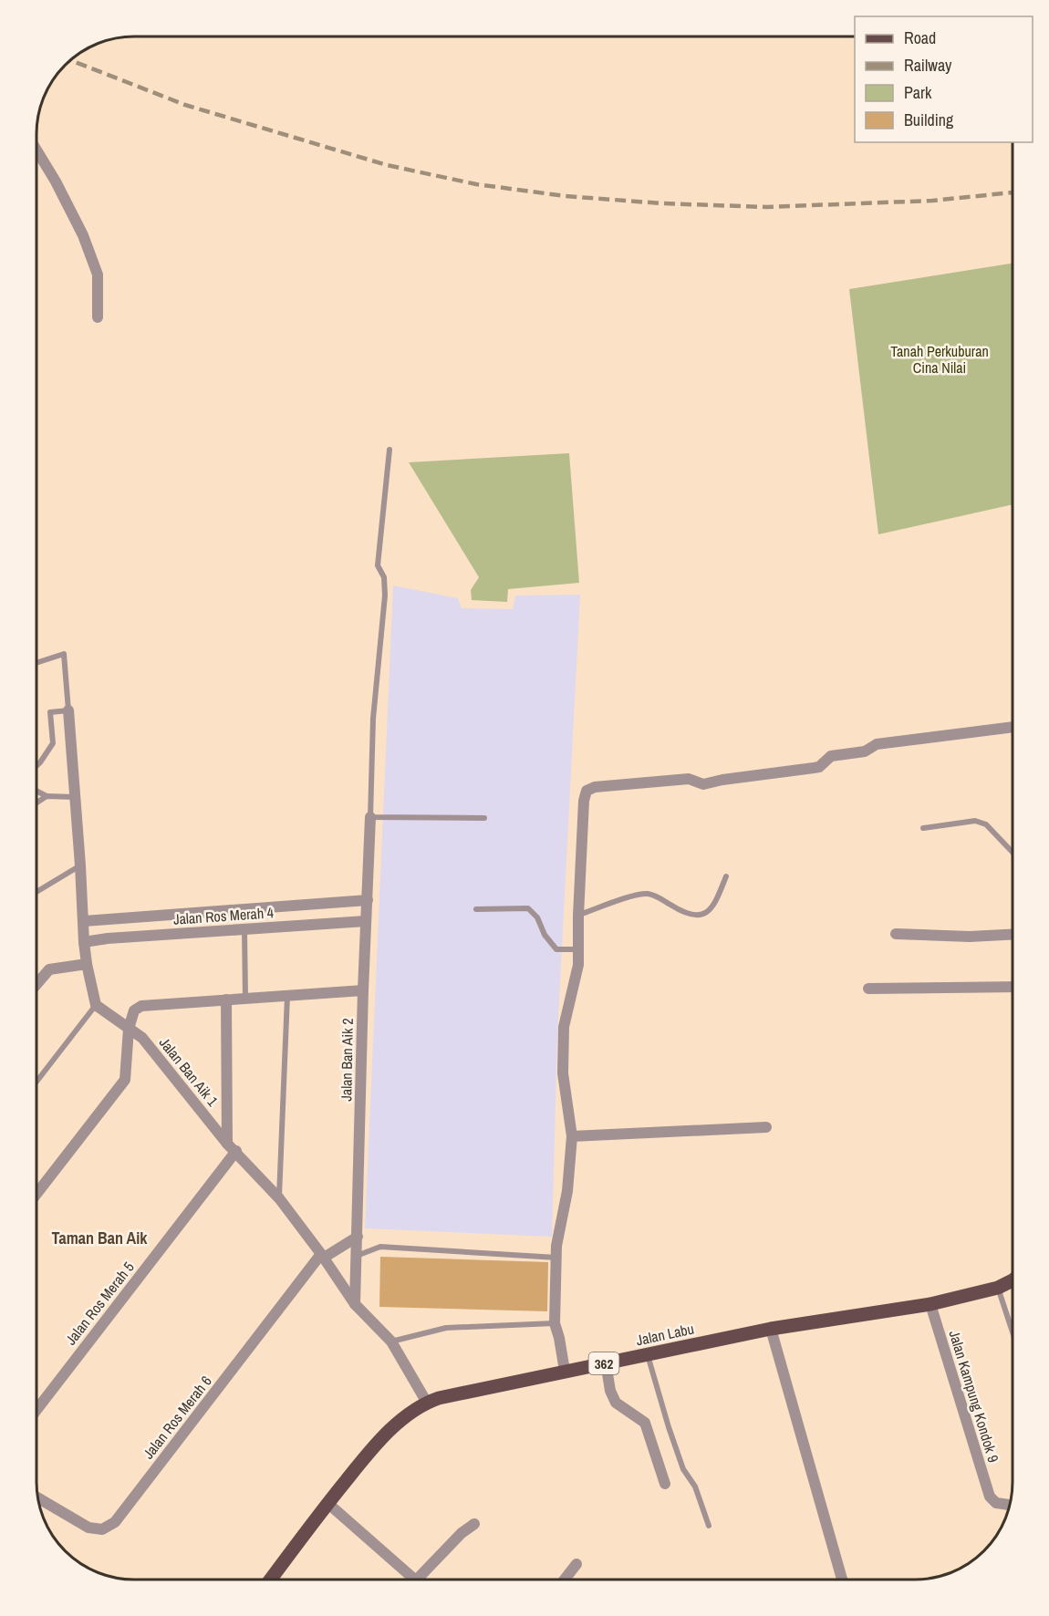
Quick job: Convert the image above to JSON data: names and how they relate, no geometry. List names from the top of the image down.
{
  "streets": {
    "main road": ["Jalan Labu", "362"],
    "street": [
      "Jalan Ros Merah 4",
      "Jalan Ban Aik 2",
      "Jalan Ban Aik 1",
      "Jalan Ros Merah 5",
      "Jalan Kampung Kondok 9",
      "Jalan Ros Merah 6"
    ]
  },
  "crossings": [
    ["Jalan Ros Merah 4", "Jalan Ban Aik 2"],
    ["Jalan Ban Aik 2", "Jalan Ban Aik 1"],
    ["Jalan Ban Aik 1", "Jalan Ros Merah 5"],
    ["Jalan Ban Aik 1", "Jalan Labu"],
    ["Jalan Ban Aik 1", "Jalan Ros Merah 6"],
    ["Jalan Labu", "Jalan Kampung Kondok 9"]
  ],
  "districts": ["Taman Ban Aik"],
  "parks": ["Tanah Perkuburan Cina Nilai"],
  "legend": [
    "Road",
    "Railway",
    "Park",
    "Building"
  ]
}
